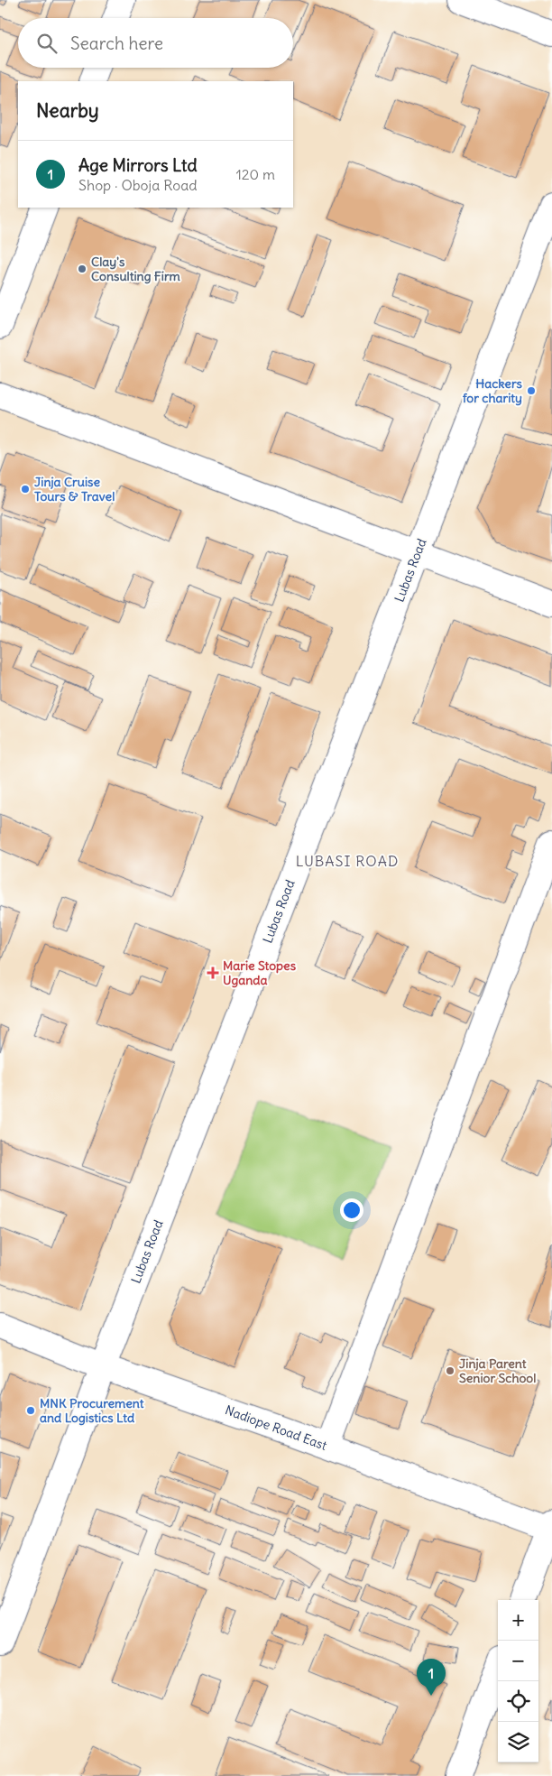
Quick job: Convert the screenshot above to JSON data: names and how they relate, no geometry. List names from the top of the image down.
{
  "streets": {
    "street": ["Lubas Road", "Nadiope Road East"]
  },
  "crossings": [
    ["Lubas Road", "Nadiope Road East"]
  ],
  "districts": ["LUBASI ROAD"],
  "places": {
    "other": [
      "Clay's Consulting Firm",
      "Hackers for charity",
      "Jinja Cruise Tours & Travel",
      "Jinja Parent Senior School",
      "MNK Procurement and Logistics Ltd"
    ],
    "health": ["Marie Stopes Uganda"]
  },
  "page": {
    "search": "Search here",
    "heading": "Nearby",
    "list": [
      {
        "mark": "1",
        "name": "Age Mirrors Ltd",
        "note": "Shop · Oboja Road",
        "value": "120 m"
      }
    ],
    "map_buttons": ["+", "−"],
    "pins": "1"
  }
}
